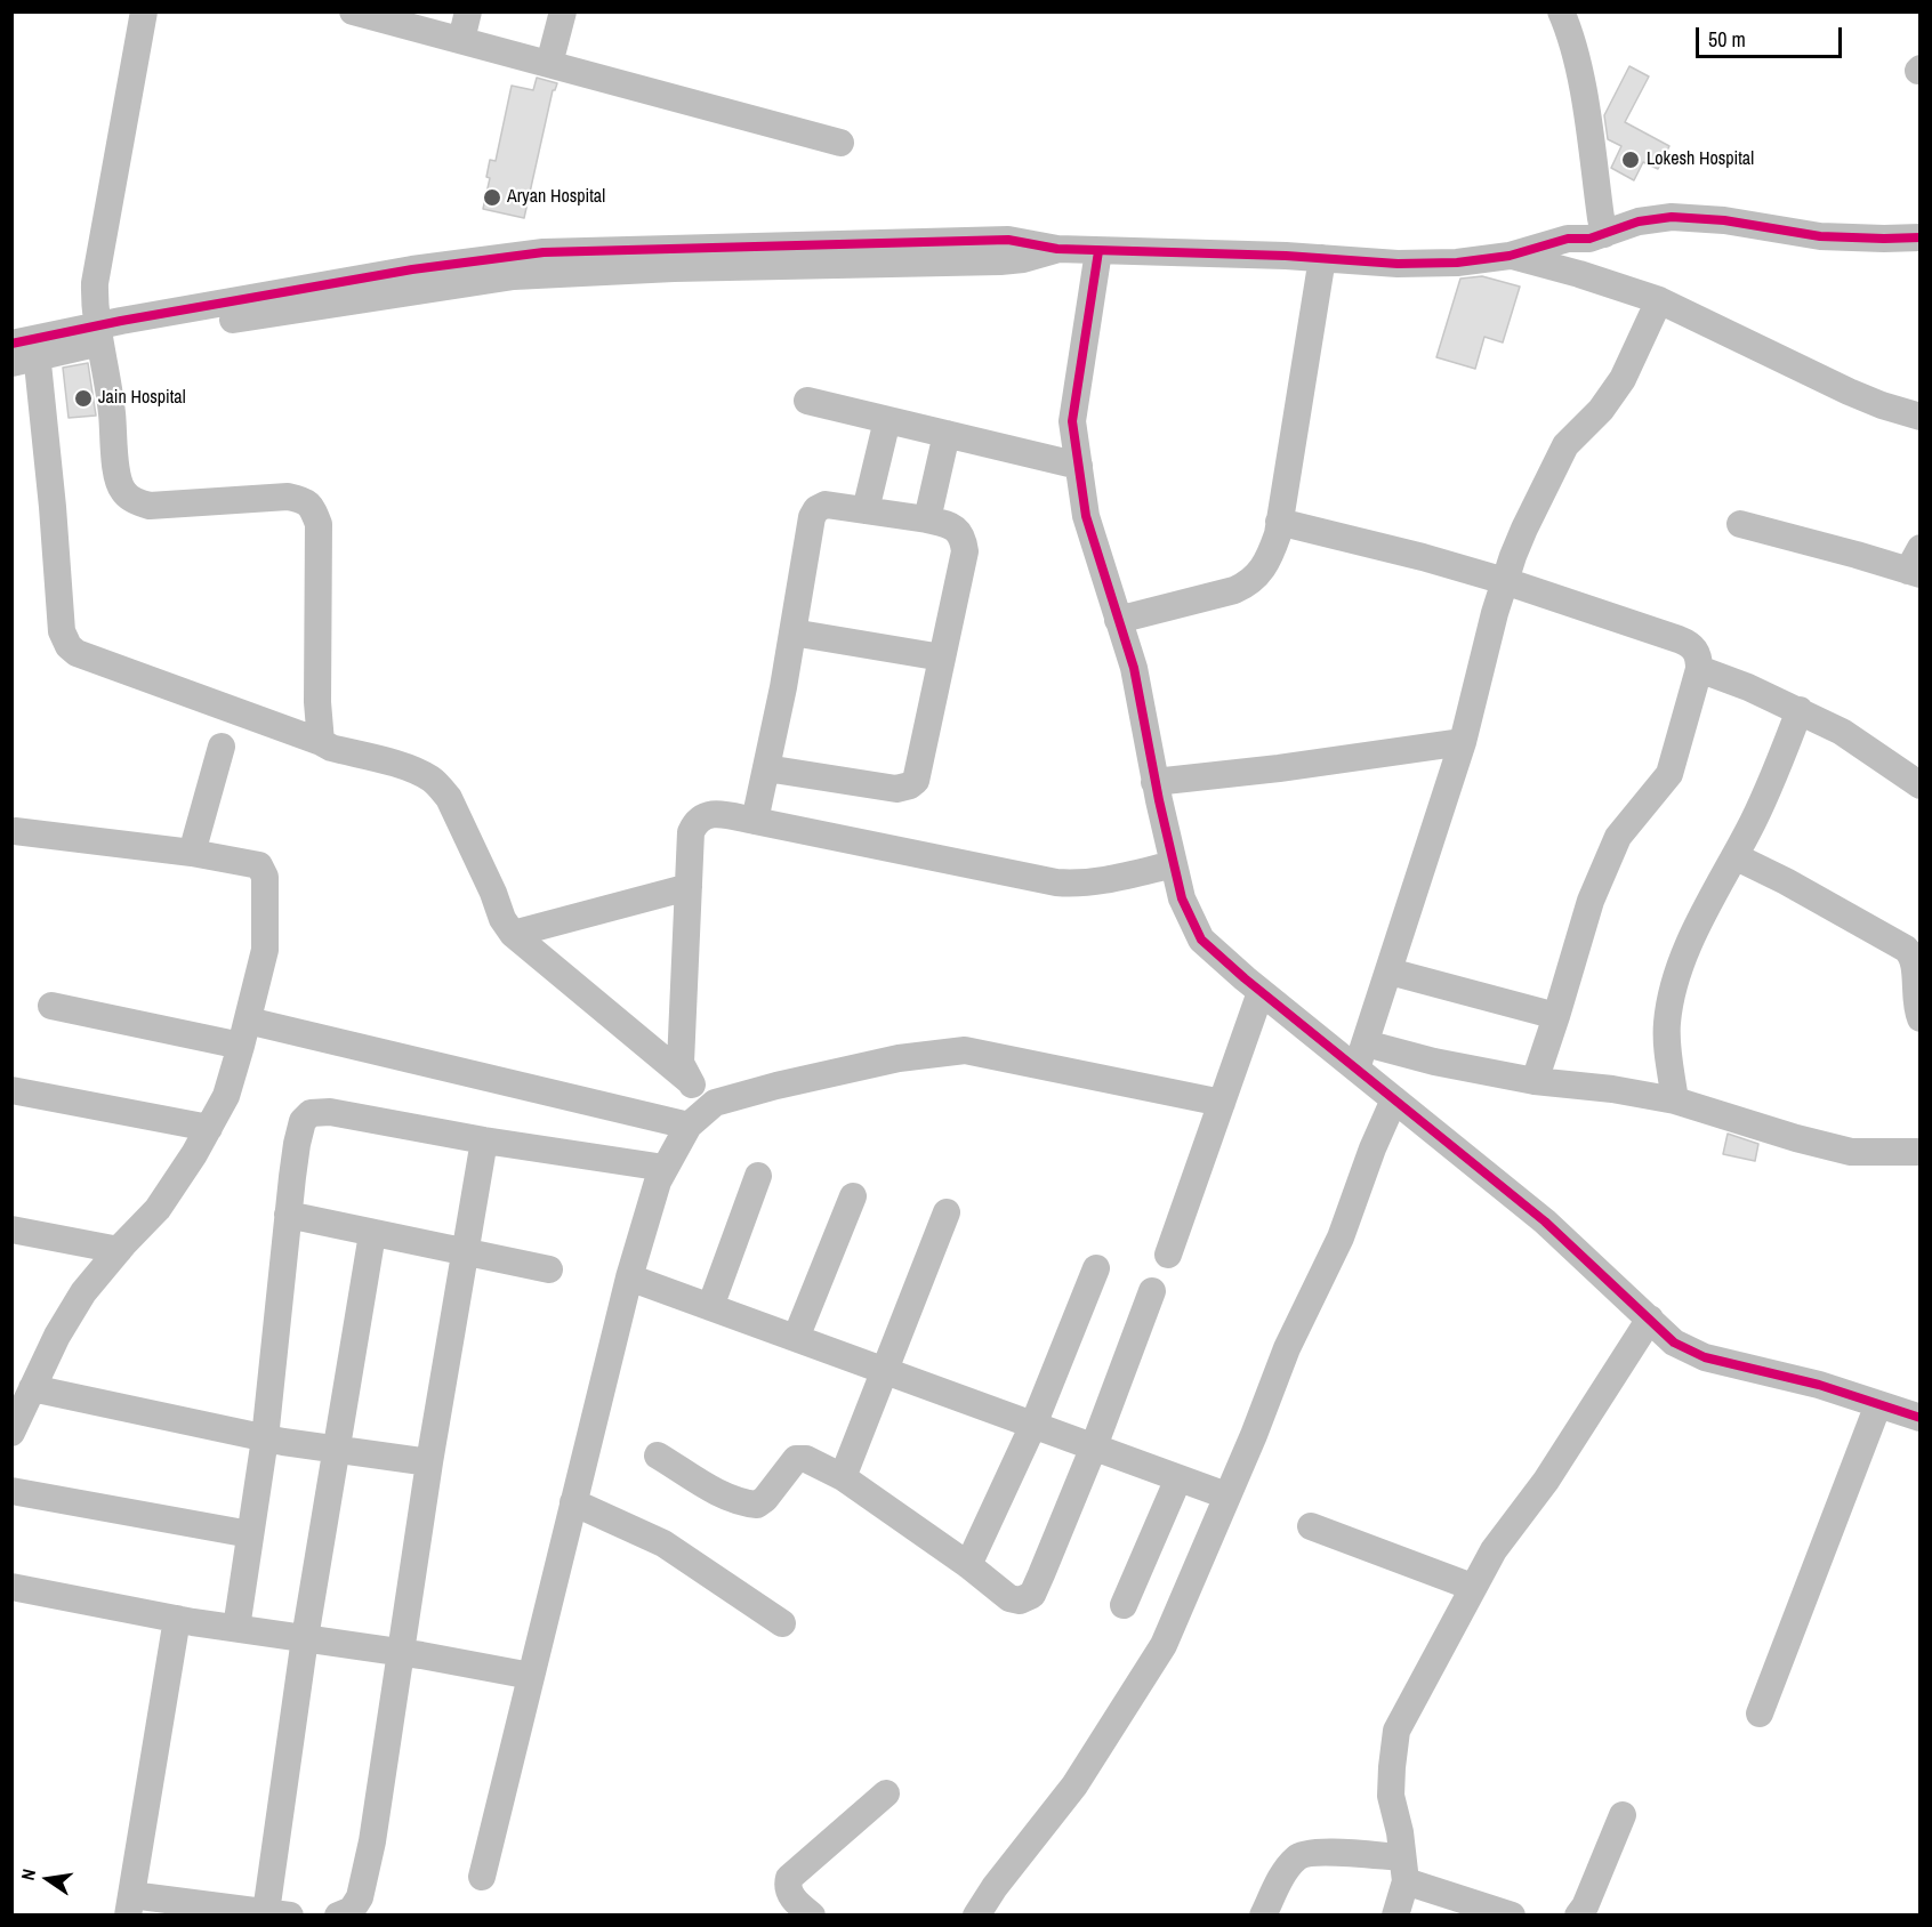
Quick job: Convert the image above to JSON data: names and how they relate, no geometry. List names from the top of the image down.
{
  "places": ["Lokesh Hospital", "Aryan Hospital", "Jain Hospital"],
  "scale_bar": "50 m",
  "north": "left"
}
